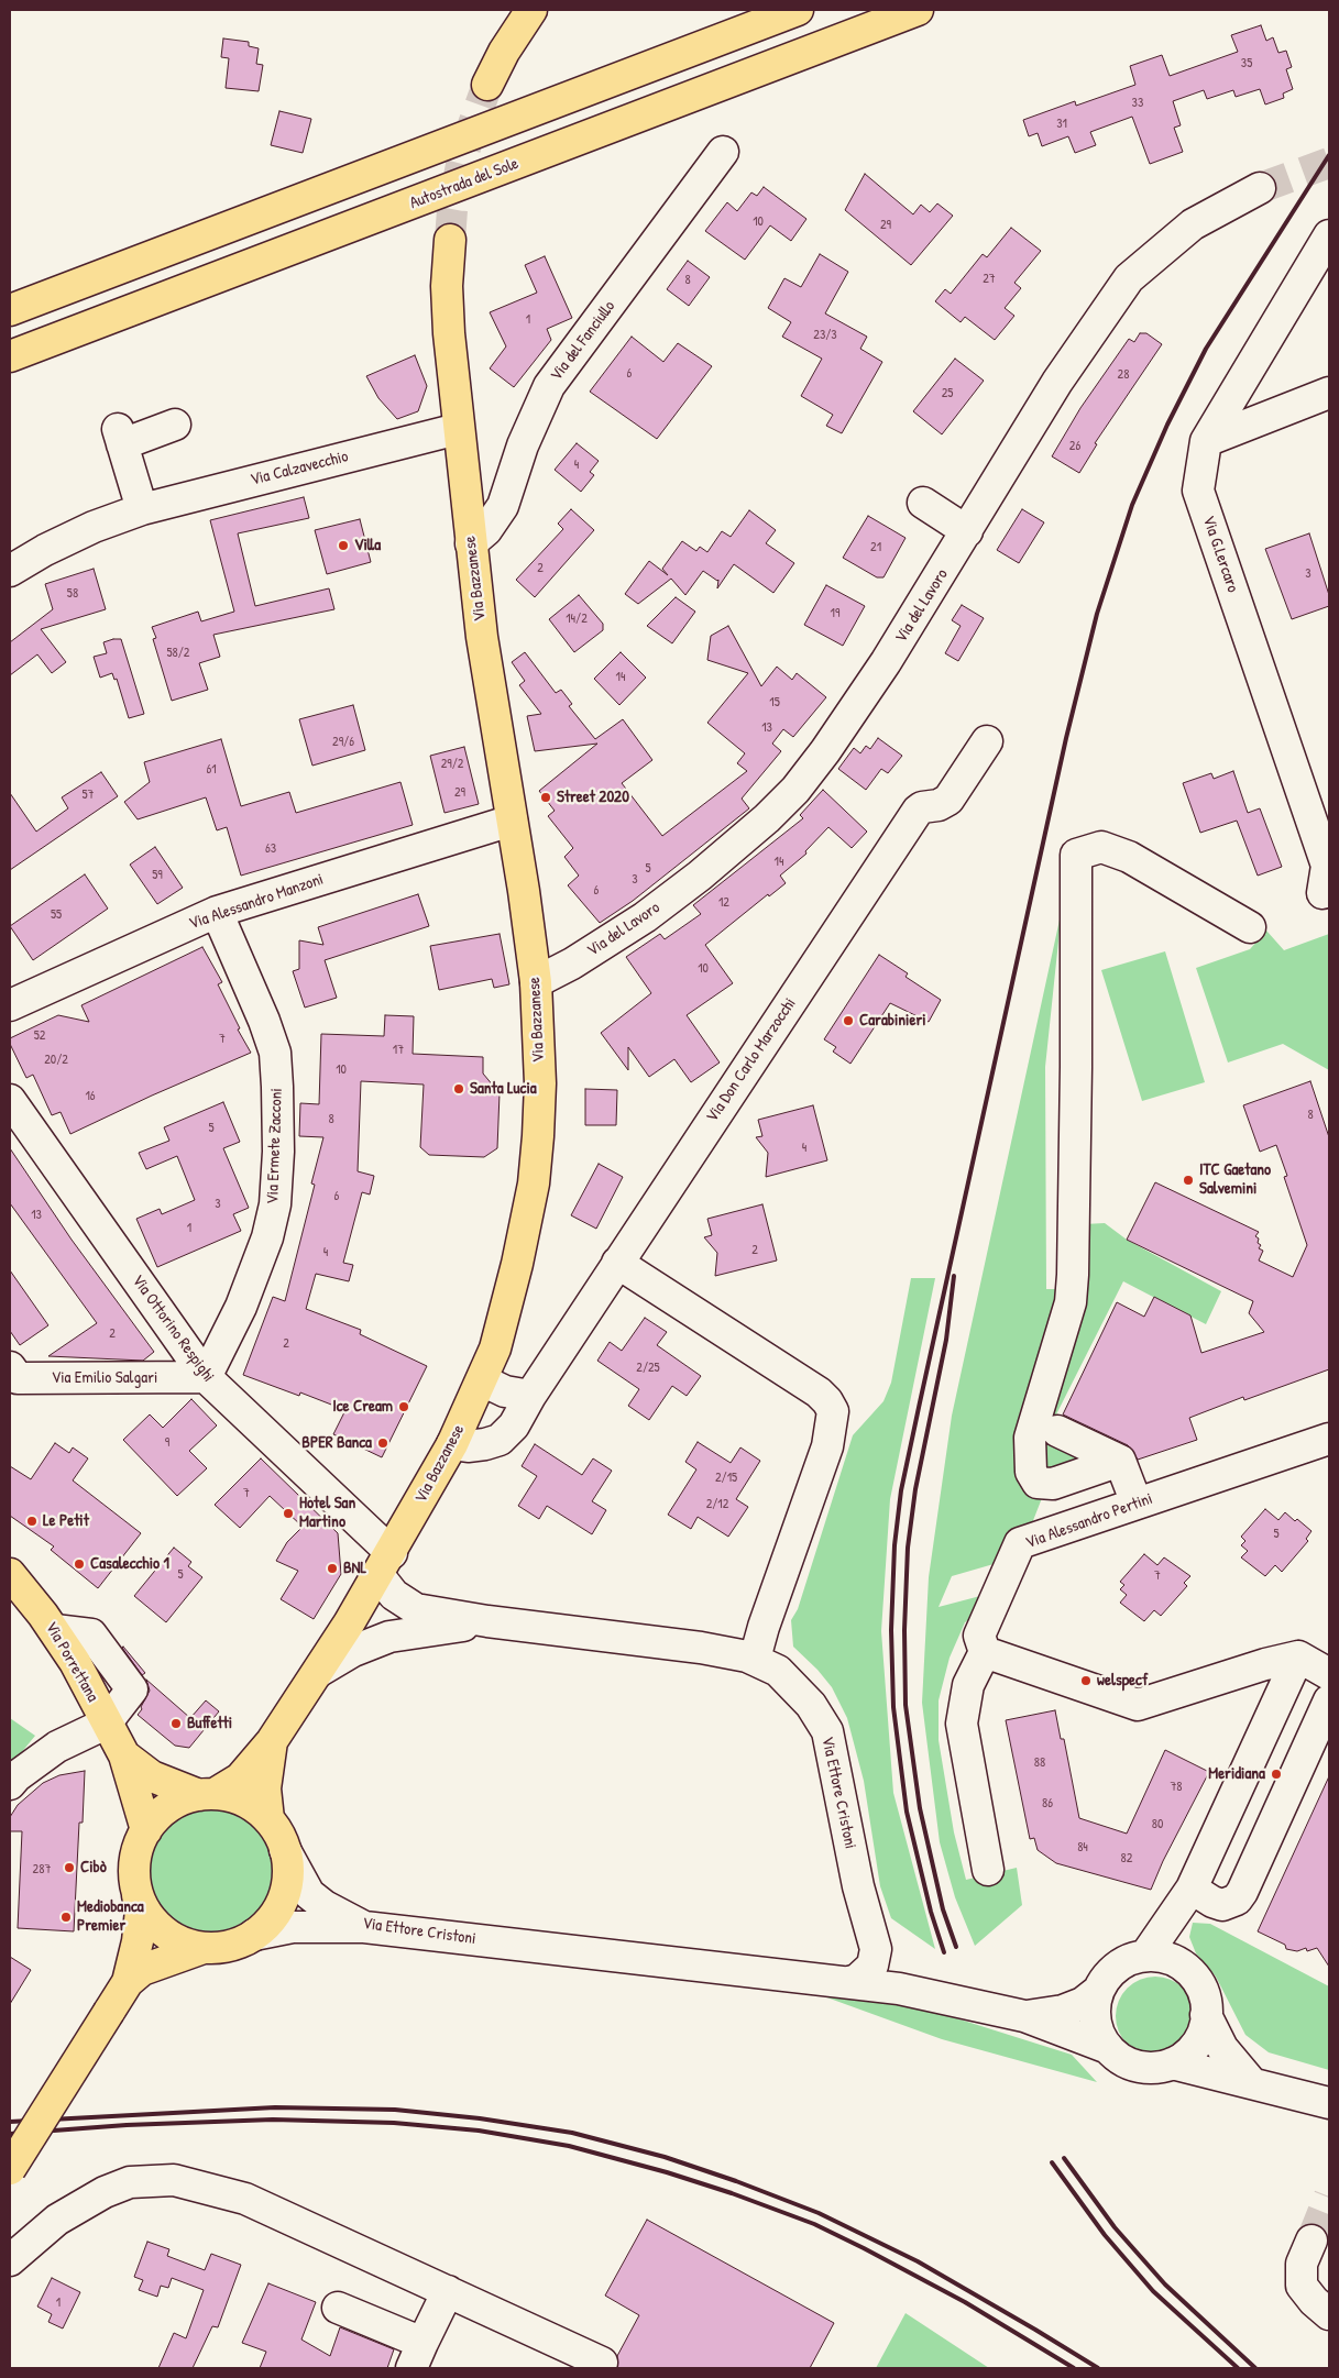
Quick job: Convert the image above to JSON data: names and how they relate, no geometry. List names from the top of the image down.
{
  "streets": {
    "main road": ["Autostrada del Sole", "Via Bazzanese", "Via Porrettana"],
    "street": [
      "Via del Fanciullo",
      "Via Calzavecchio",
      "Via G.Lercaro",
      "Via del Lavoro",
      "Via Alessandro Manzoni",
      "Via Don Carlo Marzocchi",
      "Via Ermete Zacconi",
      "Via Ottorino Respighi",
      "Via Emilio Salgari",
      "Via Alessandro Pertini",
      "Via Ettore Cristoni"
    ]
  },
  "crossings": [
    ["Via del Fanciullo", "Via Bazzanese"],
    ["Via Calzavecchio", "Via Bazzanese"],
    ["Via Bazzanese", "Via del Lavoro"],
    ["Via Bazzanese", "Via Alessandro Manzoni"],
    ["Via Bazzanese", "Via Don Carlo Marzocchi"],
    ["Via Bazzanese", "Via Ottorino Respighi"],
    ["Via Bazzanese", "Via Porrettana"],
    ["Via Bazzanese", "Via Ettore Cristoni"],
    ["Via Alessandro Manzoni", "Via Ermete Zacconi"],
    ["Via Ermete Zacconi", "Via Ottorino Respighi"],
    ["Via Ermete Zacconi", "Via Emilio Salgari"],
    ["Via Ottorino Respighi", "Via Emilio Salgari"],
    ["Via Ottorino Respighi", "Via Ettore Cristoni"],
    ["Via Porrettana", "Via Ettore Cristoni"]
  ],
  "places": [
    "Villa",
    "Street 2020",
    "Carabinieri",
    "Santa Lucia",
    "ITC Gaetano Salvemini",
    "Ice Cream",
    "BPER Banca",
    "Hotel San Martino",
    "Le Petit",
    "Casalecchio 1",
    "BNL",
    "welspecf",
    "Buffetti",
    "Meridiana",
    "Cibò",
    "Mediobanca Premier"
  ],
  "house_numbers": [
    "35",
    "33",
    "31",
    "10",
    "29",
    "27",
    "8",
    "1",
    "23/3",
    "6",
    "28",
    "25",
    "26",
    "4",
    "21",
    "2",
    "3",
    "58",
    "19",
    "14/2",
    "58/2",
    "14",
    "15",
    "13",
    "29/6",
    "29/2",
    "61",
    "29",
    "57",
    "63",
    "14",
    "5",
    "59",
    "3",
    "6",
    "12",
    "55",
    "10",
    "52",
    "7",
    "17",
    "20/2",
    "10",
    "16",
    "8",
    "8",
    "5",
    "4",
    "6",
    "3",
    "13",
    "1",
    "2",
    "4",
    "2",
    "2",
    "2/25",
    "9",
    "2/15",
    "7",
    "2/12",
    "5",
    "5",
    "7",
    "88",
    "78",
    "86",
    "80",
    "84",
    "82",
    "287",
    "1"
  ]
}
